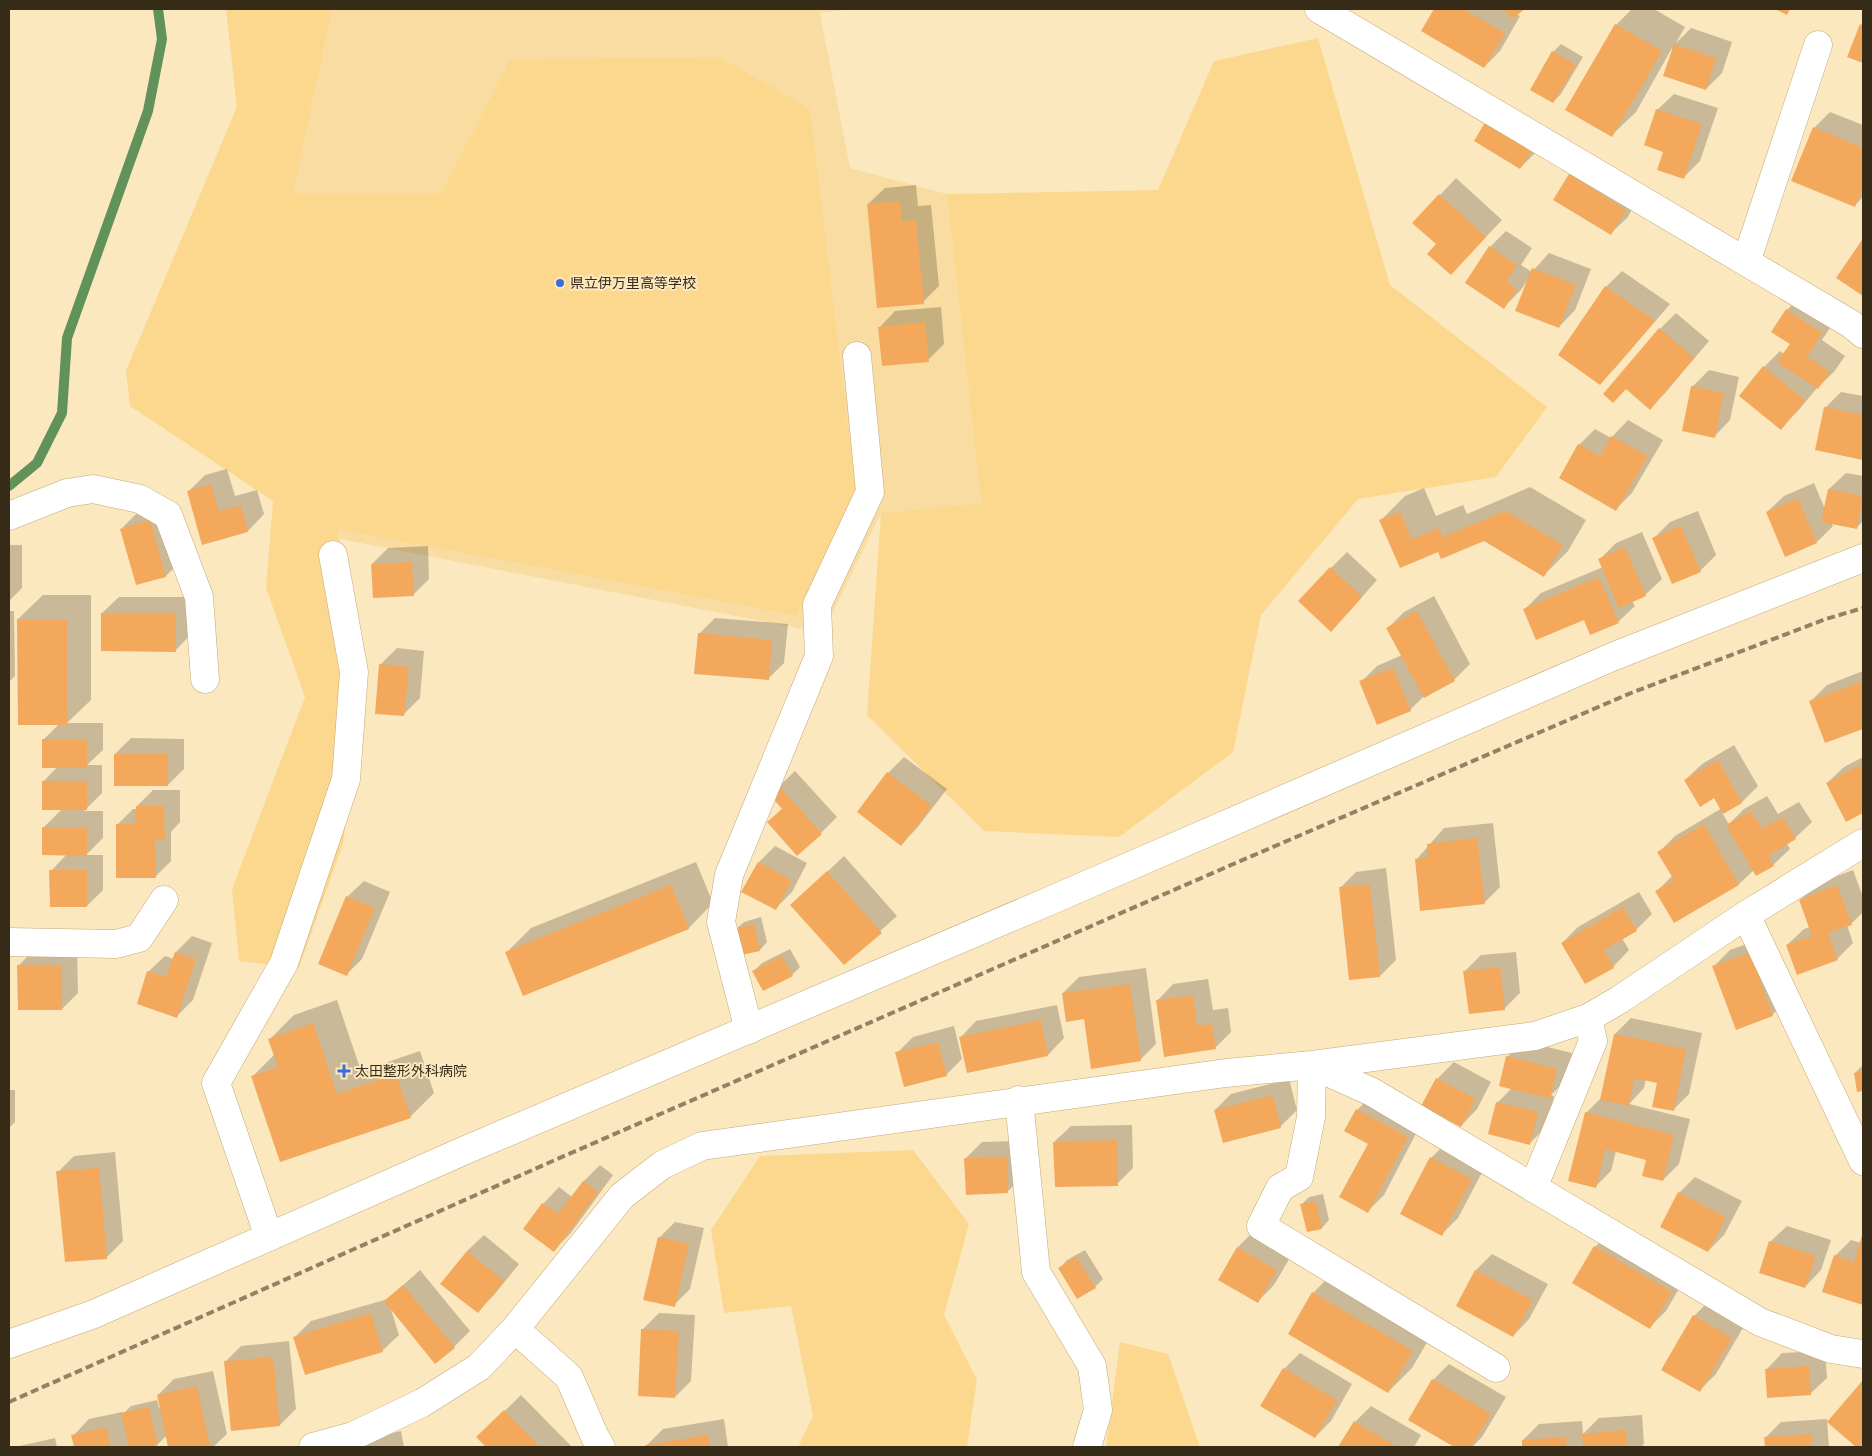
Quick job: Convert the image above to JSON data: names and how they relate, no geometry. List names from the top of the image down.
{
  "places": {
    "other": ["県立伊万里高等学校"],
    "health": ["太田整形外科病院"]
  }
}
